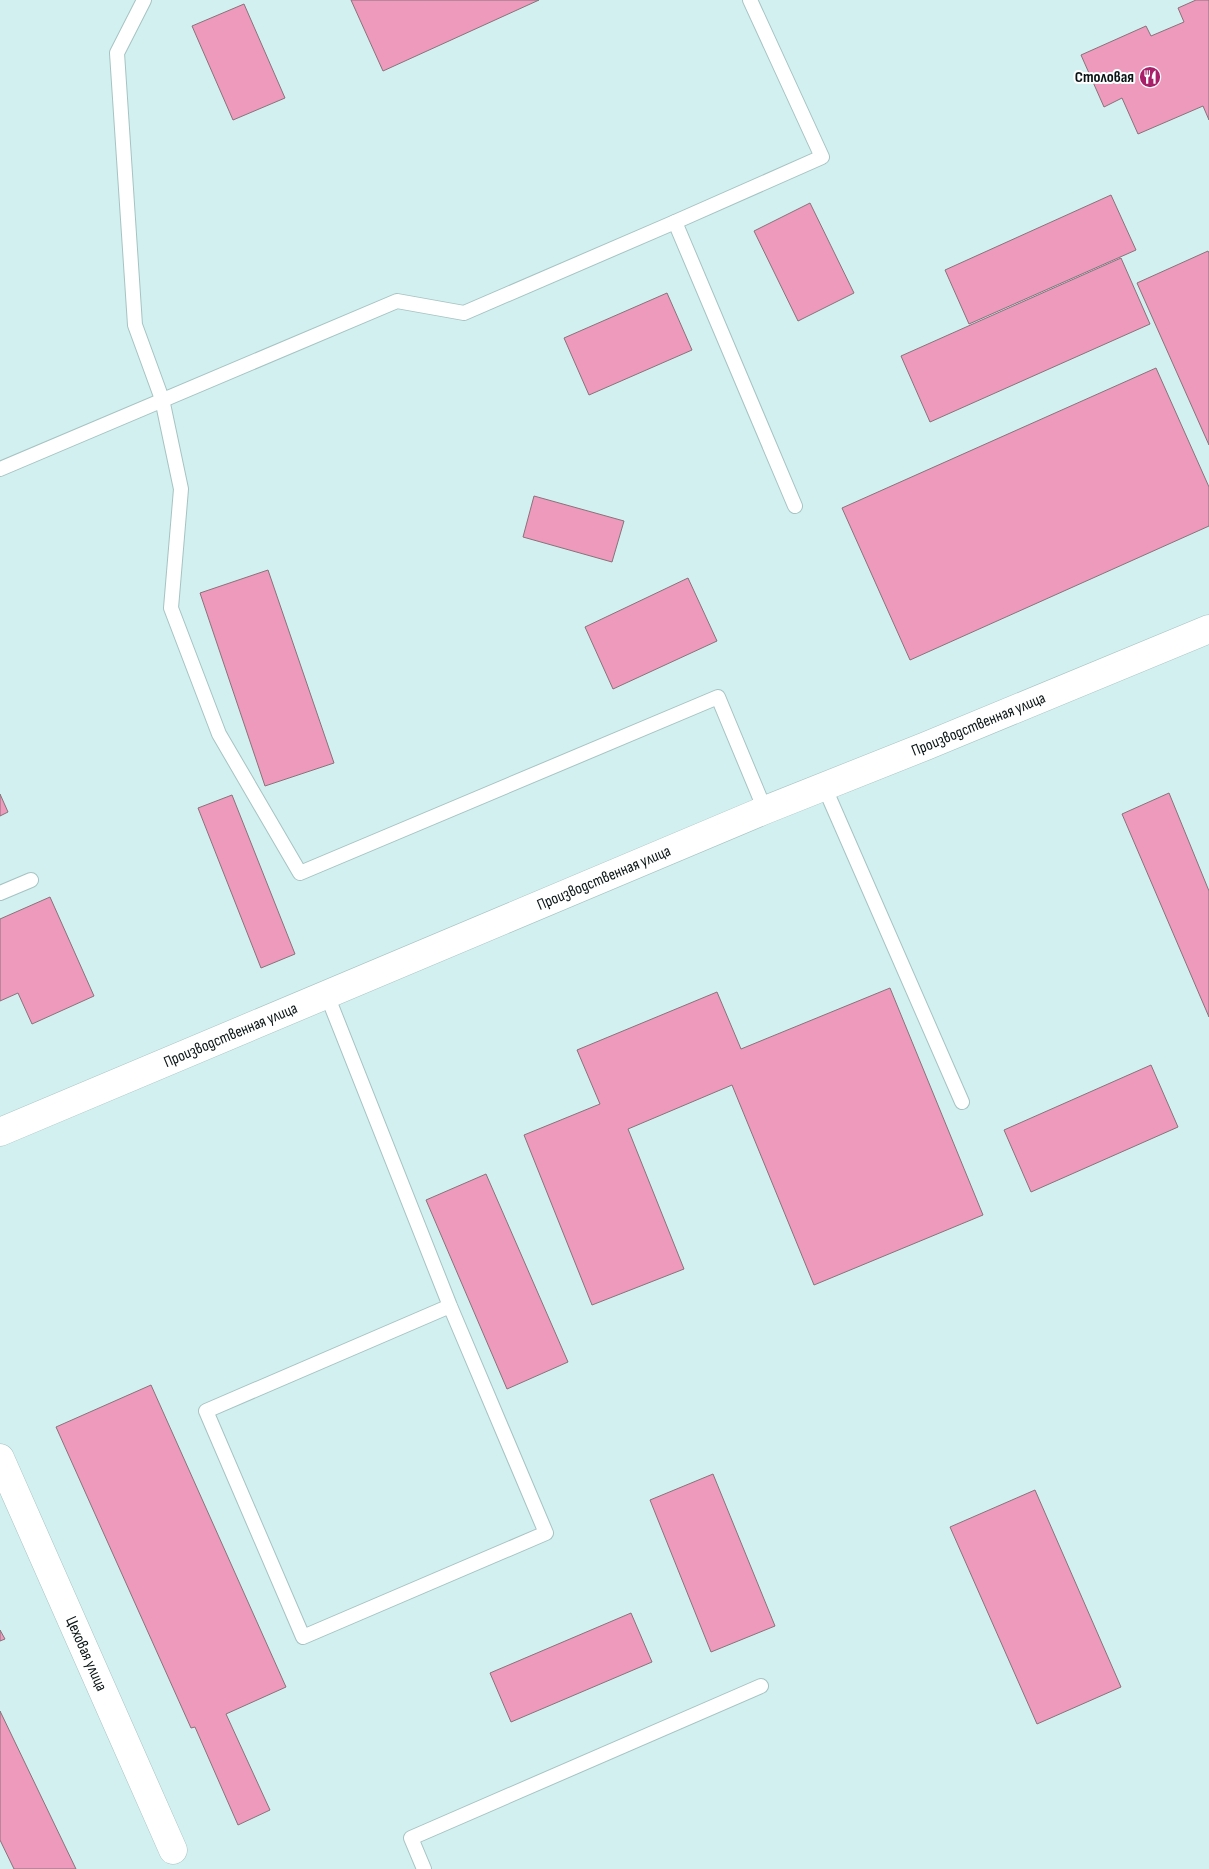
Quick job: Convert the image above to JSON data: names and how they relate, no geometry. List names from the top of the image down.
{
  "streets": {
    "street": ["Производственная улица", "Цеховая улица"]
  },
  "places": {
    "restaurant": ["Столовая"]
  }
}
